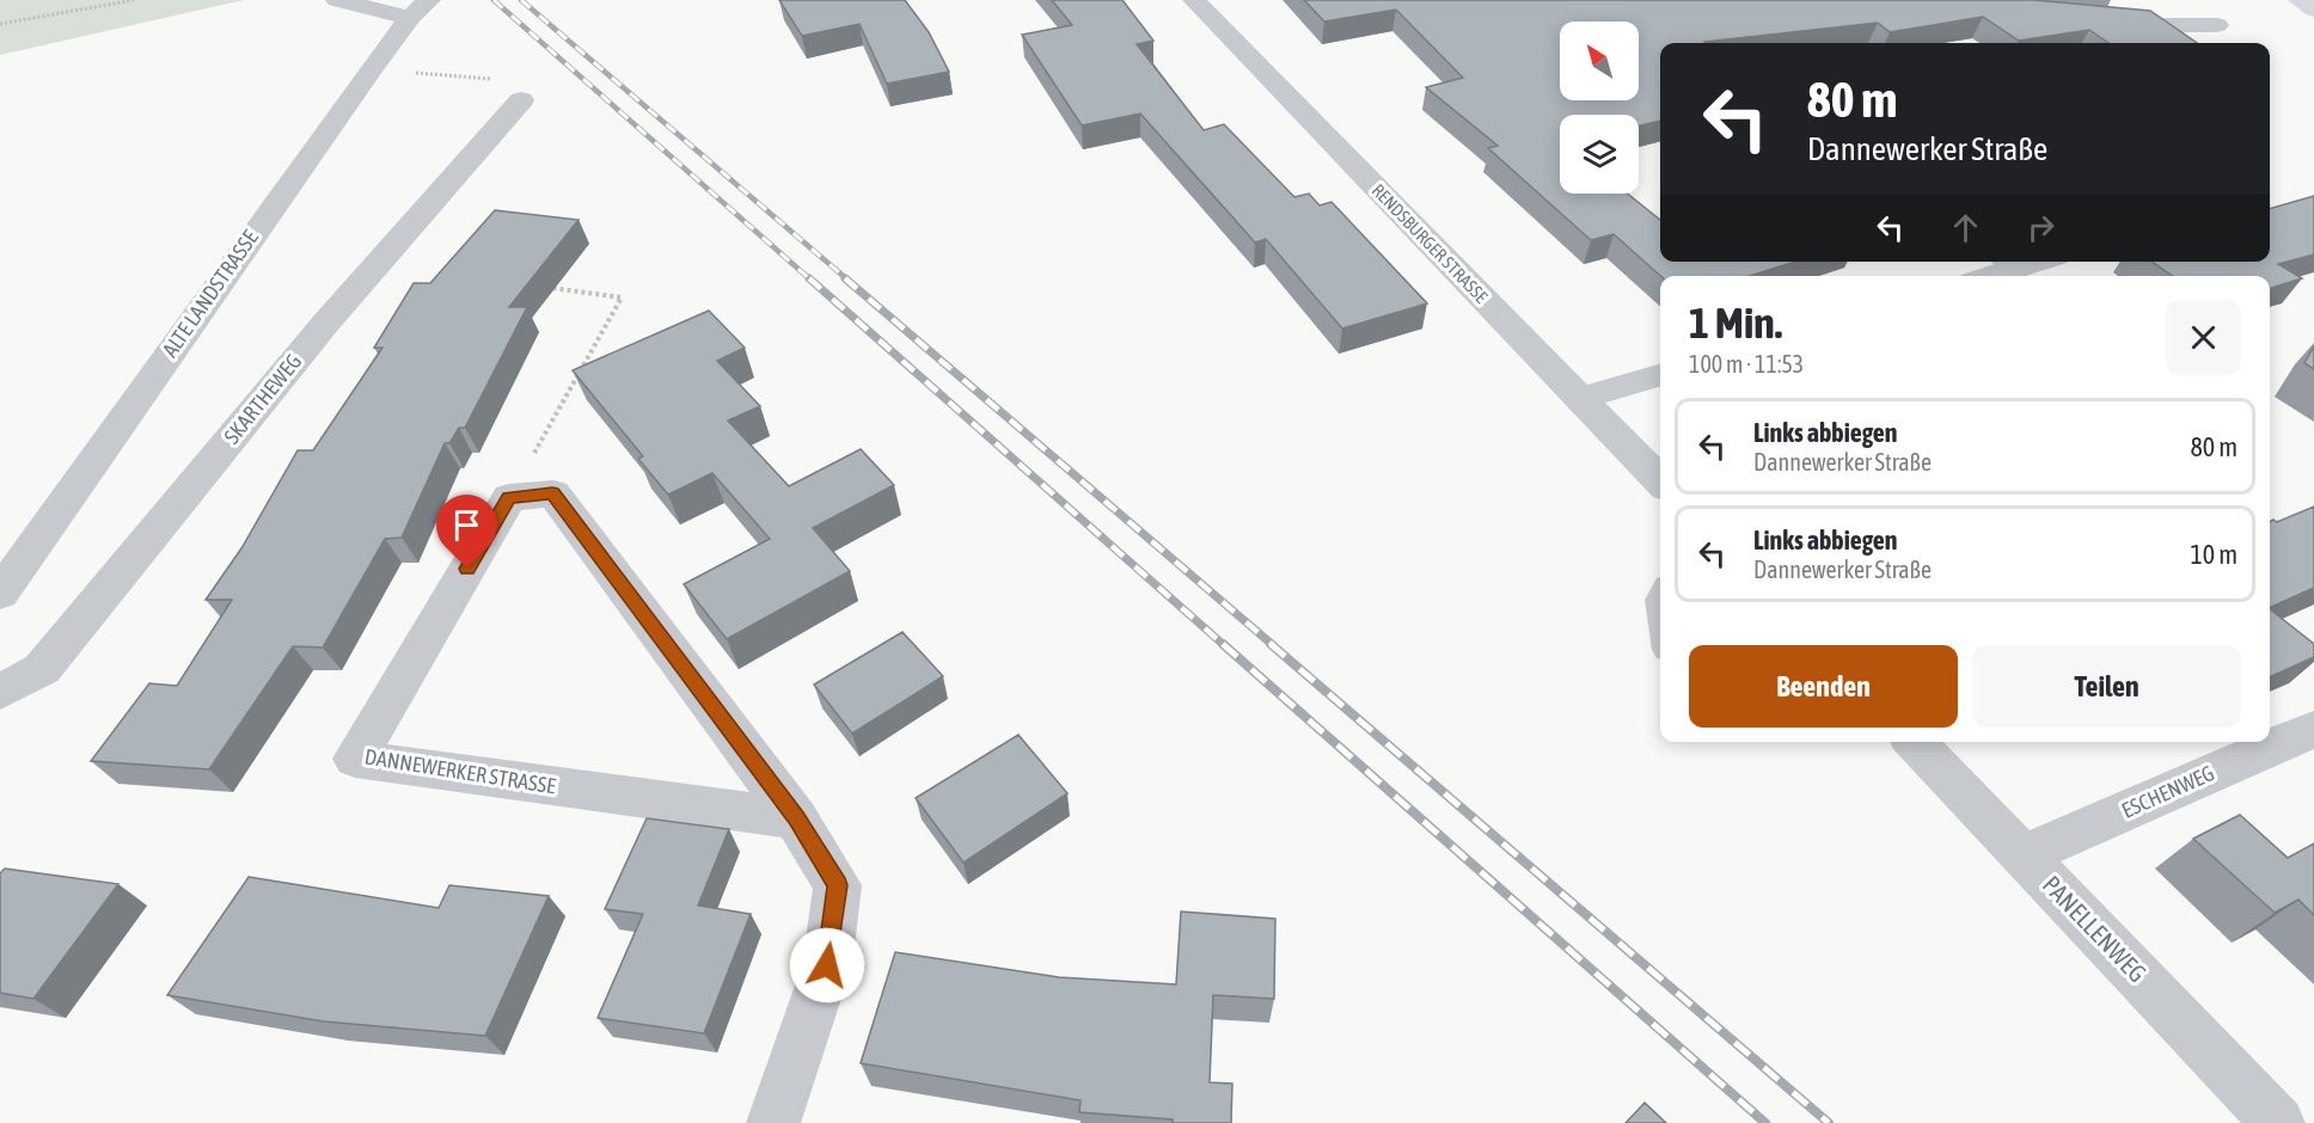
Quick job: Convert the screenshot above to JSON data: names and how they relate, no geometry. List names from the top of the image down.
{
  "streets": {
    "street": [
      "RENDSBURGER STRASSE",
      "ALTE LANDSTRASSE",
      "SKARTHEWEG",
      "DANNEWERKER STRASSE",
      "ESCHENWEG",
      "PANELLENWEG"
    ]
  },
  "crossings": [
    ["ESCHENWEG", "PANELLENWEG"]
  ],
  "north": "top left",
  "page": {
    "turn": ["80 m", "Dannewerker Straße"],
    "heading": ["1 Min.", "100 m · 11:53"],
    "list": [
      {
        "name": "Links abbiegen",
        "note": "Dannewerker Straße",
        "value": "80 m"
      },
      {
        "name": "Links abbiegen",
        "note": "Dannewerker Straße",
        "value": "10 m"
      }
    ],
    "buttons": ["Beenden", "Teilen"]
  }
}
